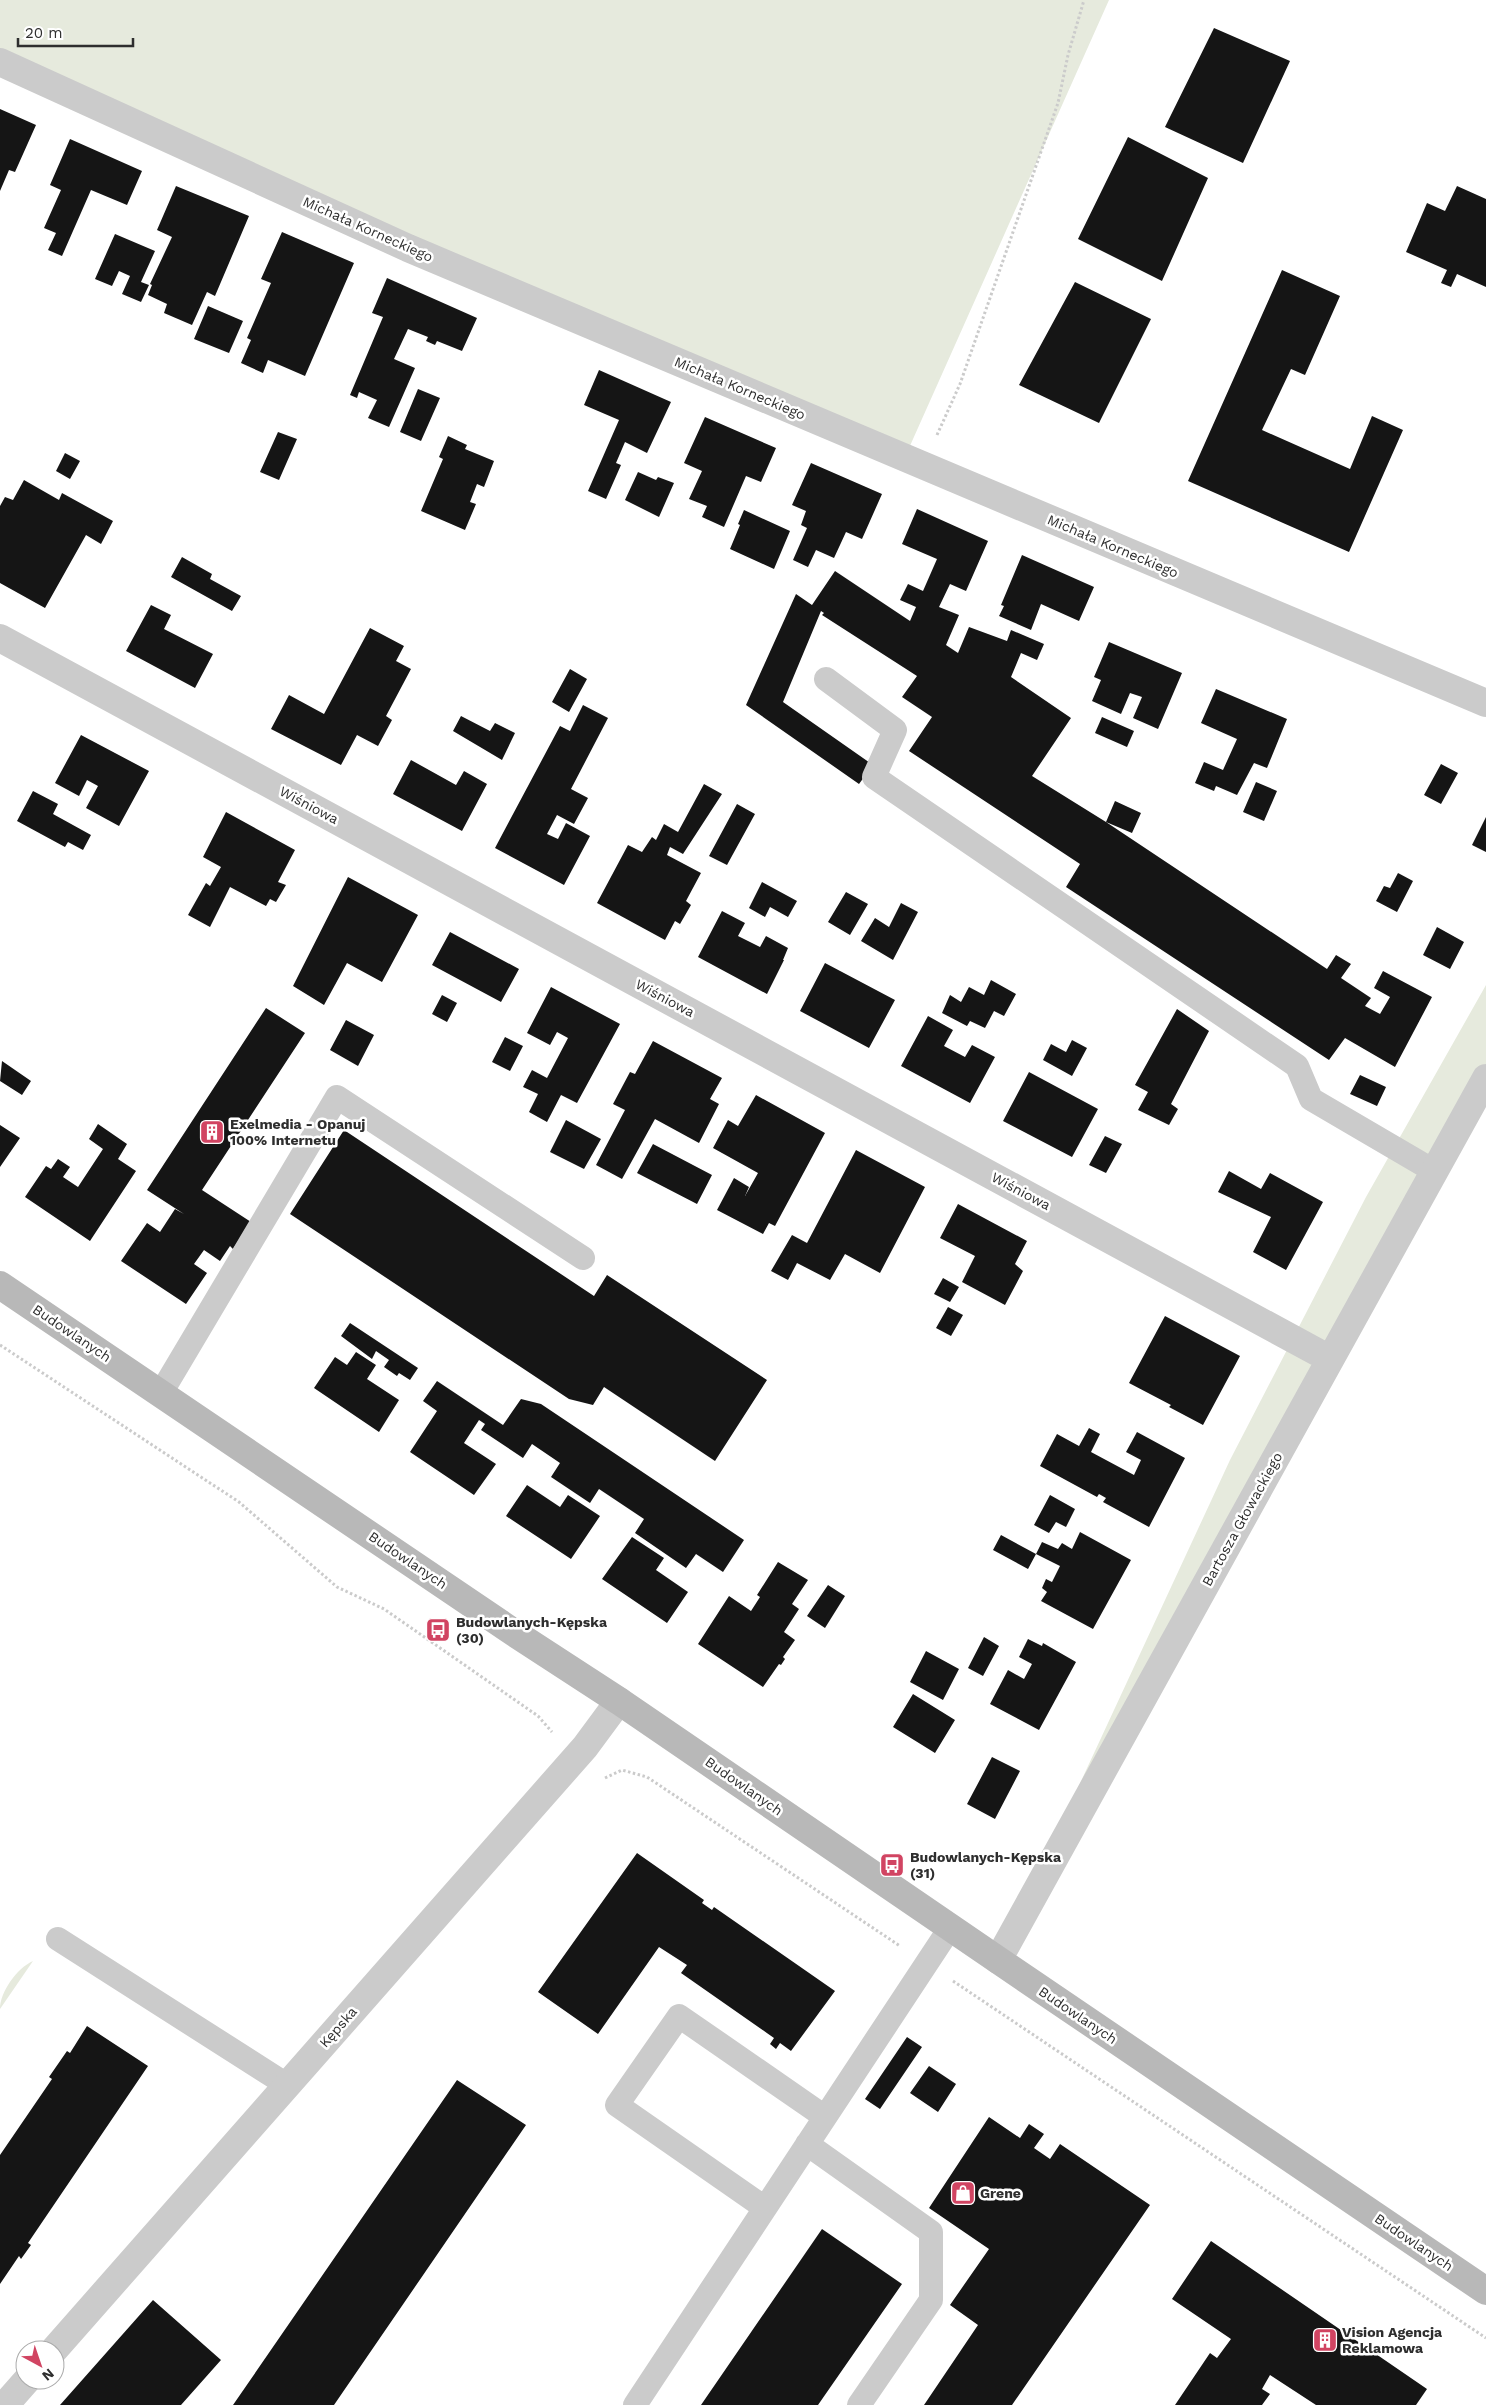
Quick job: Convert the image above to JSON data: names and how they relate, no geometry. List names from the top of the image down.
{
  "streets": {
    "main road": ["Budowlanych"],
    "street": [
      "Michała Korneckiego",
      "Wiśniowa",
      "Bartosza Głowackiego",
      "Kępska"
    ]
  },
  "crossings": [
    ["Wiśniowa", "Bartosza Głowackiego"],
    ["Budowlanych", "Bartosza Głowackiego"],
    ["Budowlanych", "Kępska"]
  ],
  "places": {
    "building": ["Exelmedia - Opanuj 100% Internetu", "Vision Agencja Reklamowa"],
    "bus stop": ["Budowlanych-Kępska (30)", "Budowlanych-Kępska (31)"],
    "shop": ["Grene"]
  },
  "scale_bar": "20 m",
  "north": "bottom right"
}
